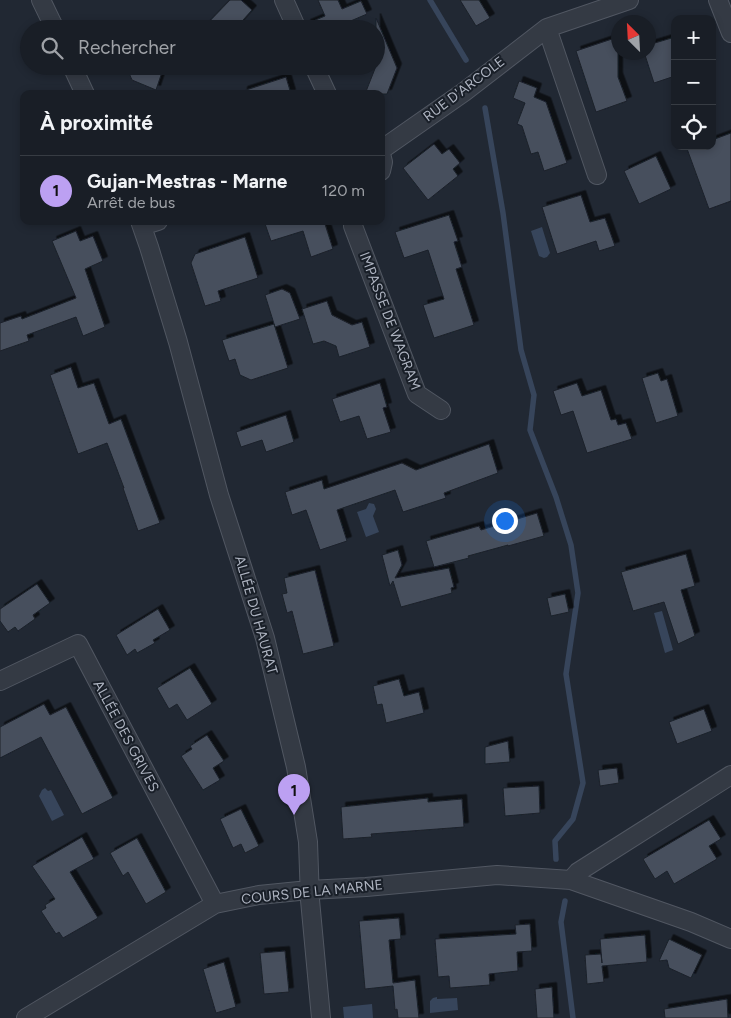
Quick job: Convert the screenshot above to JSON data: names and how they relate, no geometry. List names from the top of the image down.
{
  "streets": {
    "street": [
      "RUE D'ARCOLE",
      "IMPASSE DE WAGRAM",
      "ALLÉE DU HAURAT",
      "ALLÉE DES GRIVES",
      "COURS DE LA MARNE"
    ]
  },
  "crossings": [
    ["ALLÉE DU HAURAT", "COURS DE LA MARNE"],
    ["ALLÉE DES GRIVES", "COURS DE LA MARNE"]
  ],
  "north": "top left",
  "page": {
    "map_buttons": ["+", "−"],
    "search": "Rechercher",
    "heading": "À proximité",
    "list": [
      {
        "mark": "1",
        "name": "Gujan-Mestras - Marne",
        "note": "Arrêt de bus",
        "value": "120 m"
      }
    ],
    "pins": "1"
  }
}
